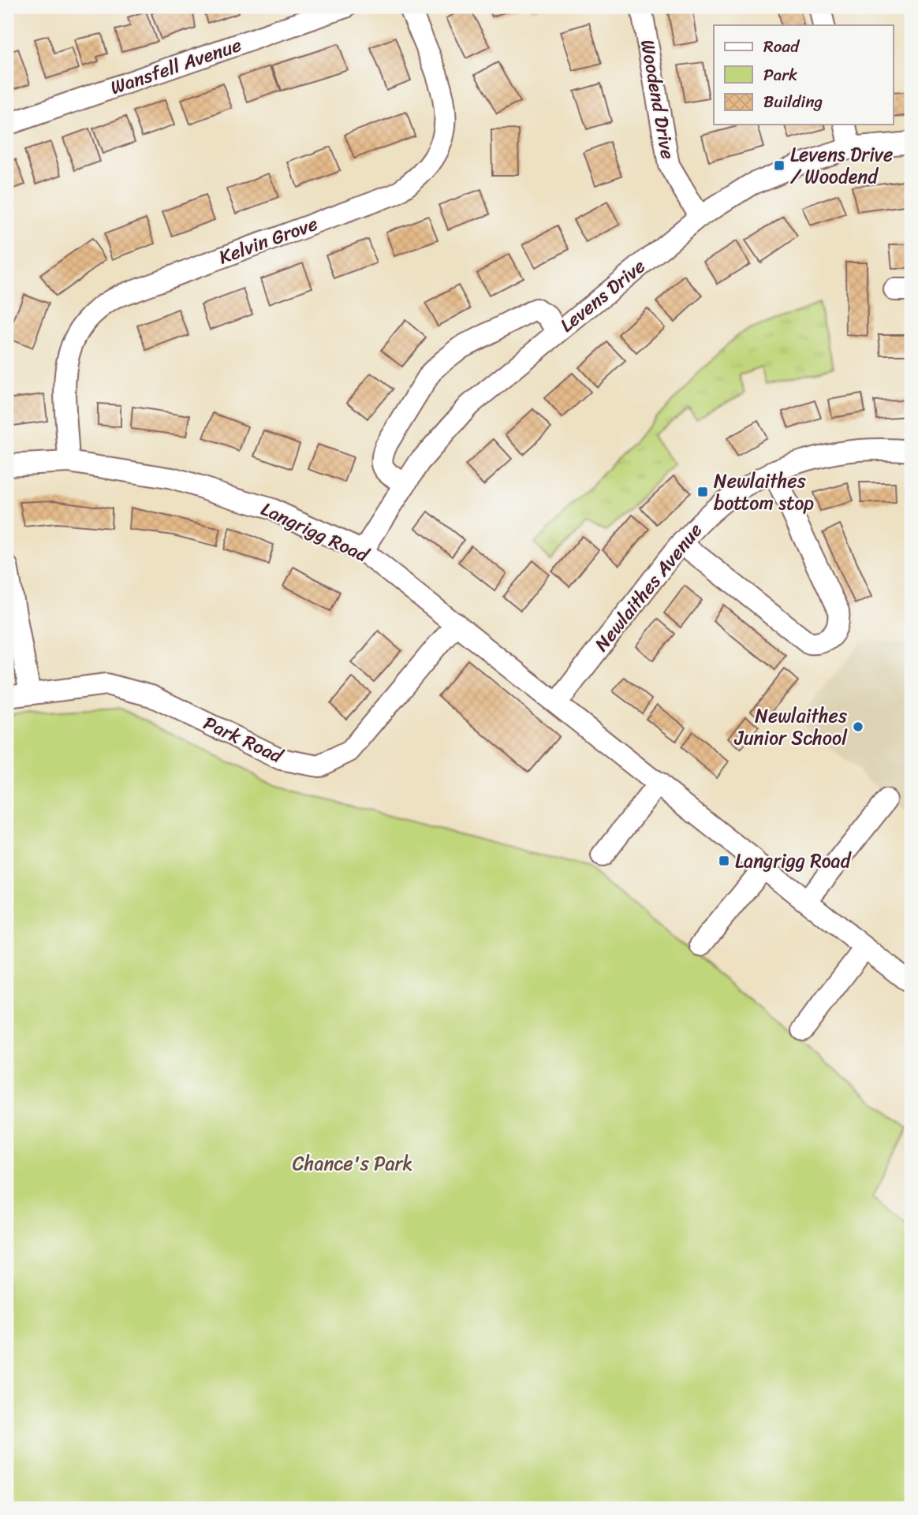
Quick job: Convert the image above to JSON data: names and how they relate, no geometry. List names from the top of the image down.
{
  "streets": {
    "street": [
      "Wansfell Avenue",
      "Woodend Drive",
      "Kelvin Grove",
      "Levens Drive",
      "Langrigg Road",
      "Newlaithes Avenue",
      "Park Road"
    ]
  },
  "crossings": [
    ["Woodend Drive", "Levens Drive"],
    ["Kelvin Grove", "Langrigg Road"],
    ["Levens Drive", "Langrigg Road"],
    ["Langrigg Road", "Newlaithes Avenue"],
    ["Langrigg Road", "Park Road"]
  ],
  "parks": ["Chance's Park"],
  "places": {
    "transit": ["Levens Drive / Woodend", "Newlaithes bottom stop", "Langrigg Road"],
    "other": ["Newlaithes Junior School"]
  },
  "legend": ["Road", "Park", "Building"]
}
